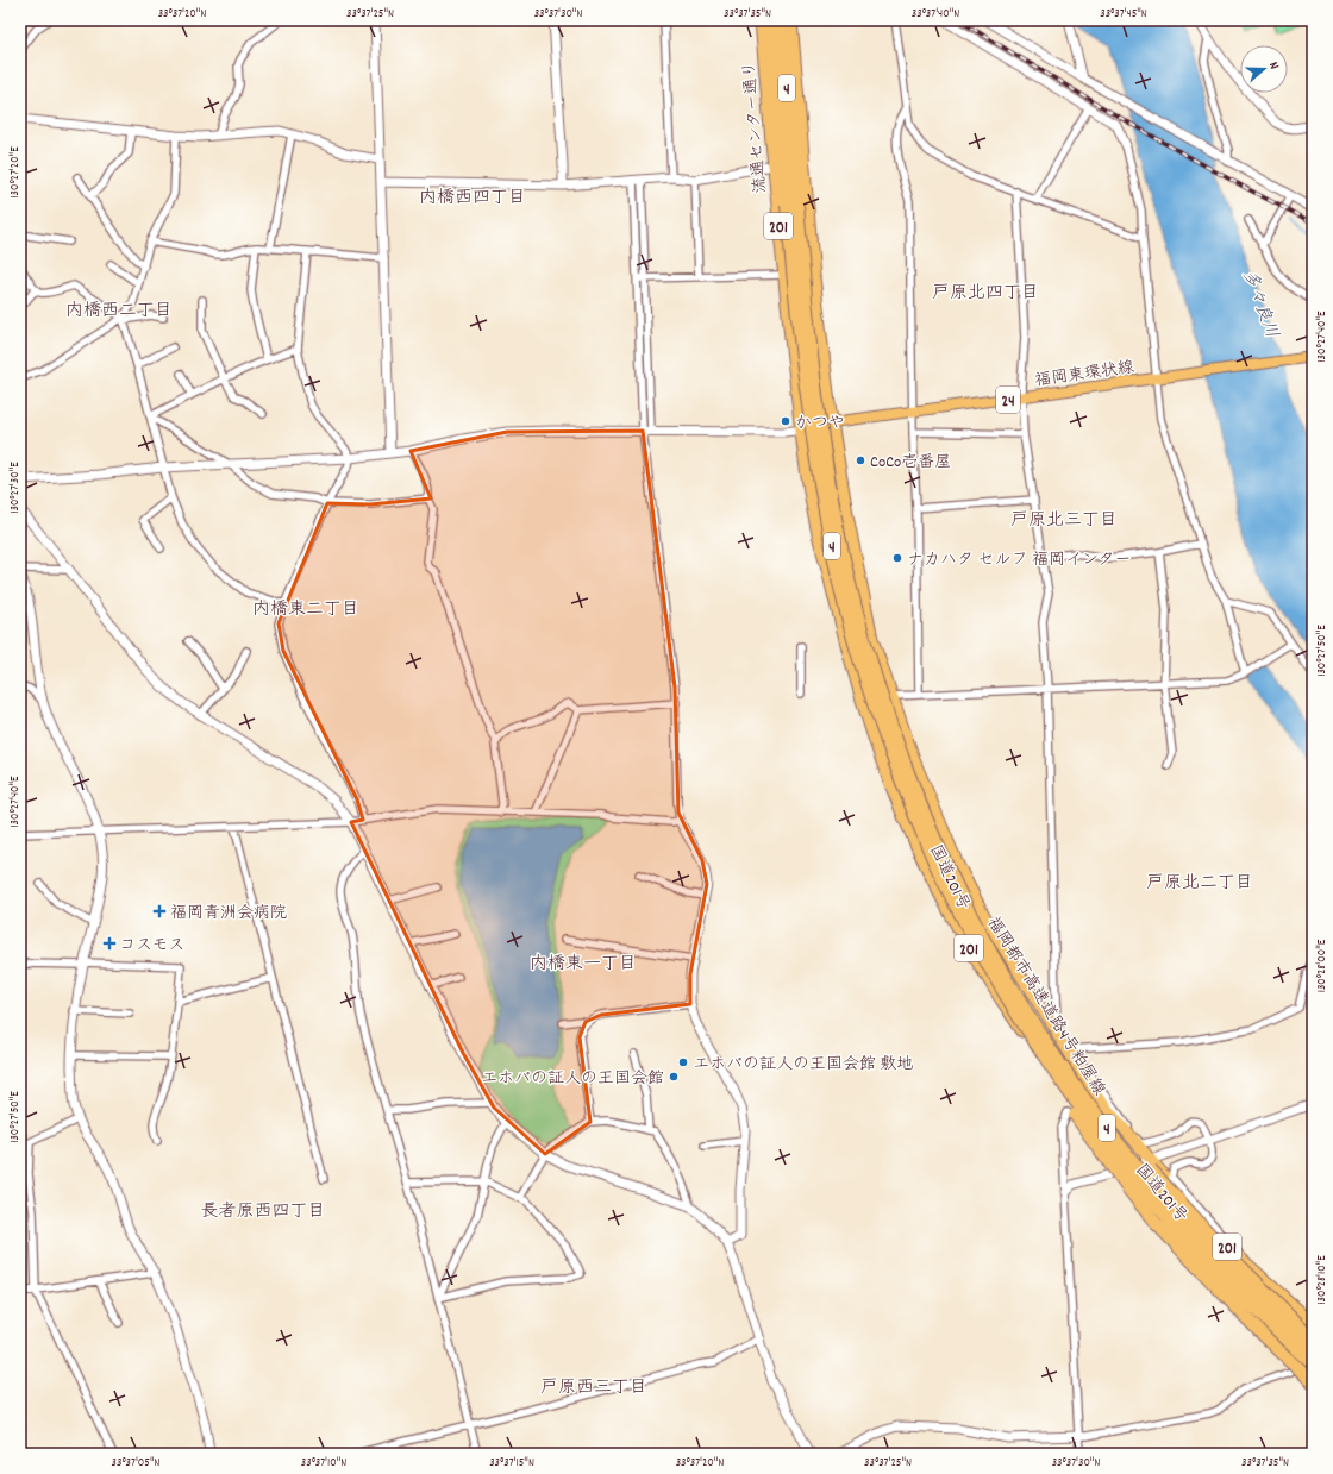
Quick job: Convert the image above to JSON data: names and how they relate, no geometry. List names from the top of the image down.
{
  "streets": {
    "highway": [
      "4",
      "流通センター通り",
      "201",
      "国道201号",
      "福岡都市高速道路4号粕屋線"
    ],
    "main road": ["福岡東環状線", "24"]
  },
  "crossings": [
    ["流通センター通り", "国道201号"],
    ["201", "福岡東環状線"],
    ["201", "国道201号"],
    ["福岡東環状線", "国道201号"]
  ],
  "districts": [
    "内橋西四丁目",
    "戸原北四丁目",
    "内橋西二丁目",
    "戸原北三丁目",
    "内橋東二丁目",
    "戸原北二丁目",
    "内橋東一丁目",
    "長者原西四丁目",
    "戸原西三丁目"
  ],
  "water": ["多々良川"],
  "places": {
    "other": [
      "かつや",
      "CoCo壱番屋",
      "ナカハタ セルフ 福岡インター",
      "エホバの証人の王国会館 敷地",
      "エホバの証人の王国会館"
    ],
    "health": ["福岡青洲会病院", "コスモス"]
  },
  "north": "right",
  "coordinates": [
    "33°37'20\"N",
    "33°37'25\"N",
    "33°37'30\"N",
    "33°37'35\"N",
    "33°37'40\"N",
    "33°37'45\"N",
    "130°27'20\"E",
    "130°27'40\"E",
    "130°27'30\"E",
    "130°27'50\"E",
    "130°28'00\"E",
    "130°28'10\"E",
    "33°37'05\"N",
    "33°37'10\"N",
    "33°37'15\"N"
  ]
}
